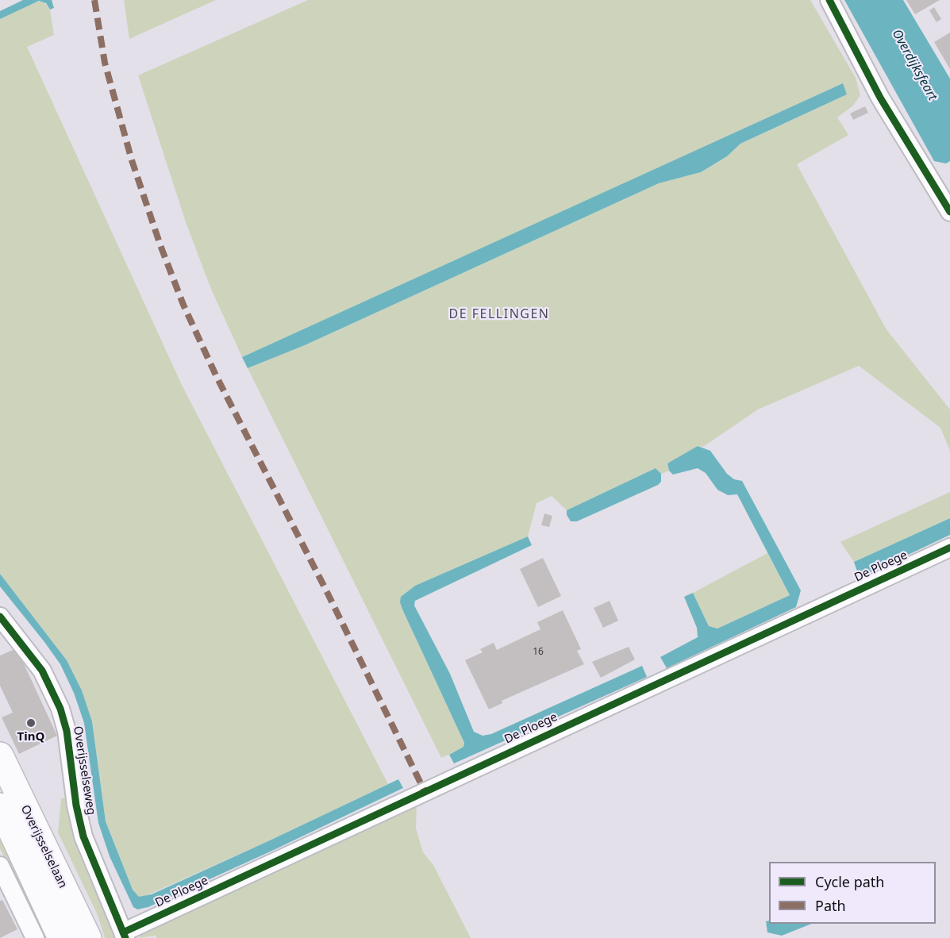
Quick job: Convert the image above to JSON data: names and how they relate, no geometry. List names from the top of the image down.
{
  "streets": {
    "main road": ["Overijsselselaan"],
    "street": ["De Ploege", "Overijsselseweg"]
  },
  "crossings": [
    ["De Ploege", "Overijsselseweg"]
  ],
  "districts": ["DE FELLINGEN"],
  "water": ["Overdijksfeart"],
  "places": ["TinQ"],
  "house_numbers": ["16"],
  "legend": ["Cycle path", "Path"]
}
